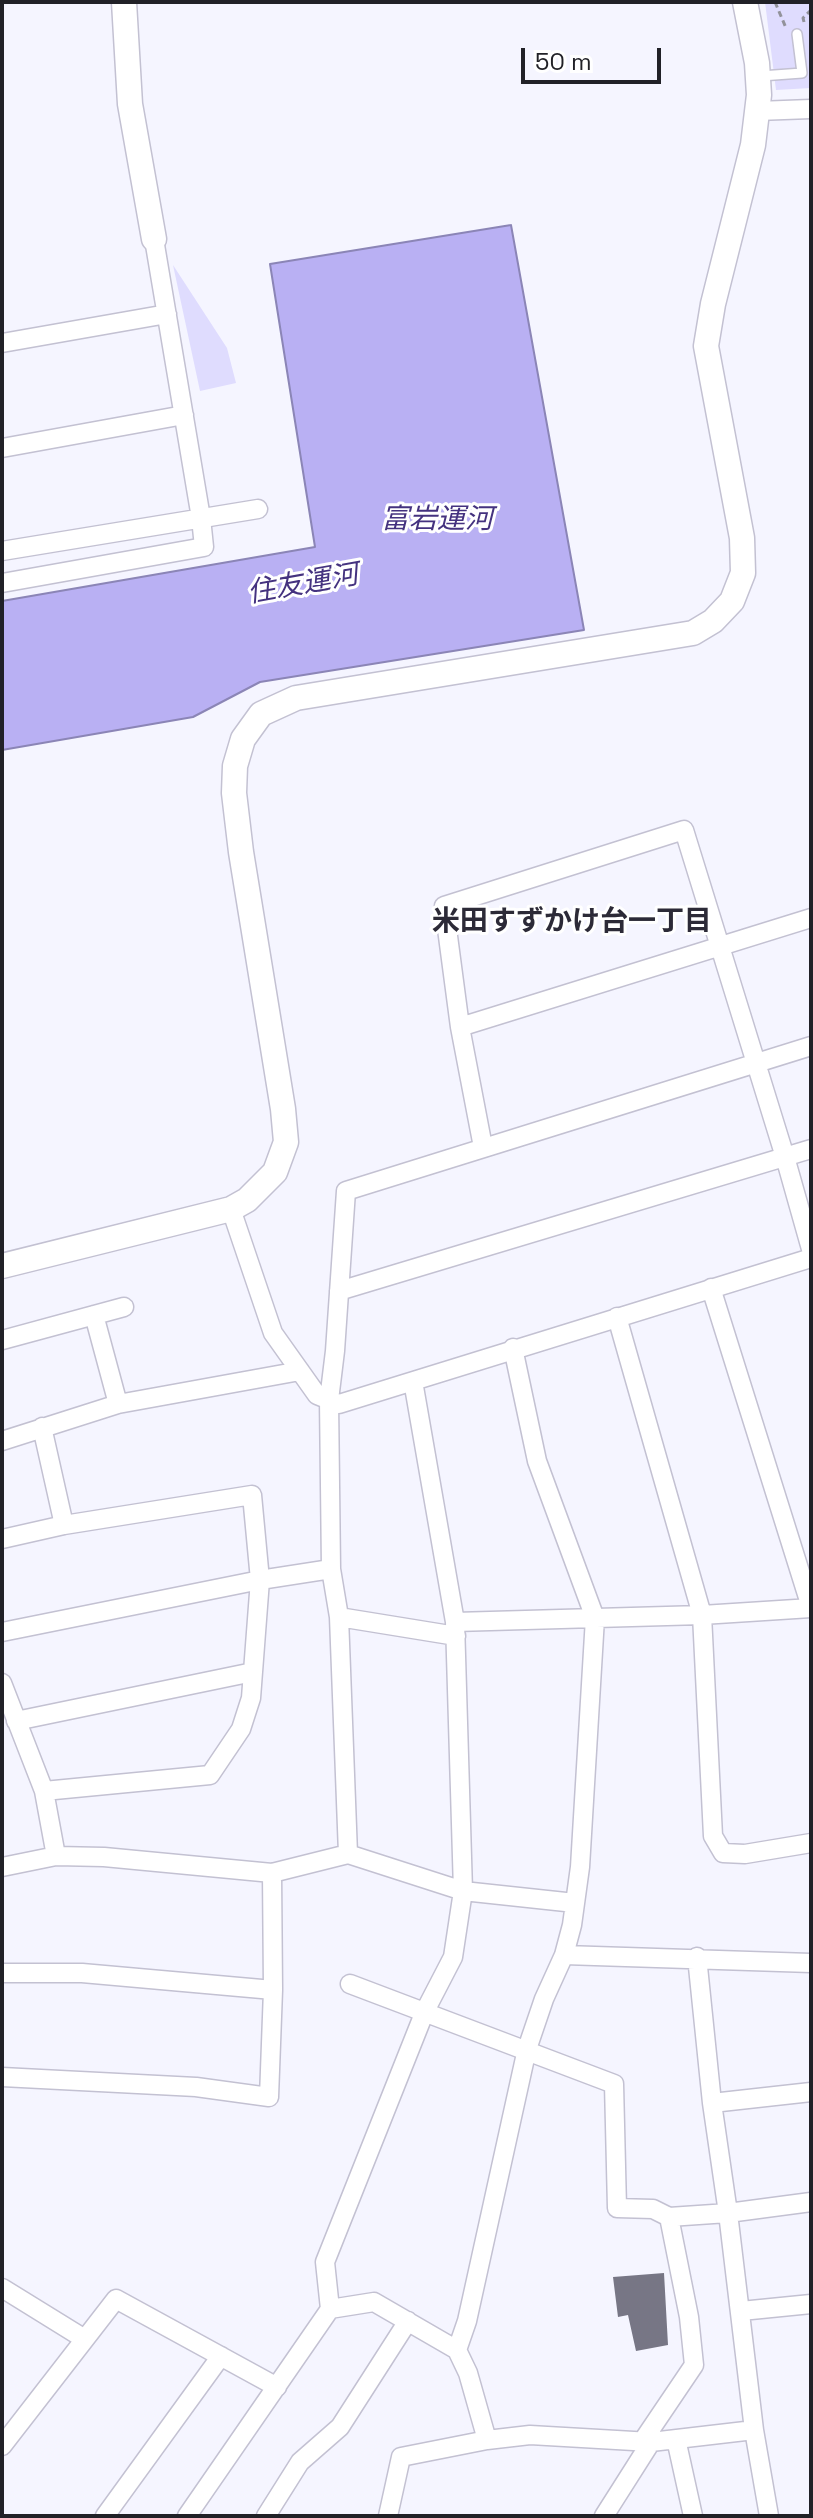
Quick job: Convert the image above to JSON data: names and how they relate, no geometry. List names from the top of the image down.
{
  "districts": ["米田すずかけ台一丁目"],
  "water": ["富岩運河", "住友運河"],
  "scale_bar": "50 m"
}
